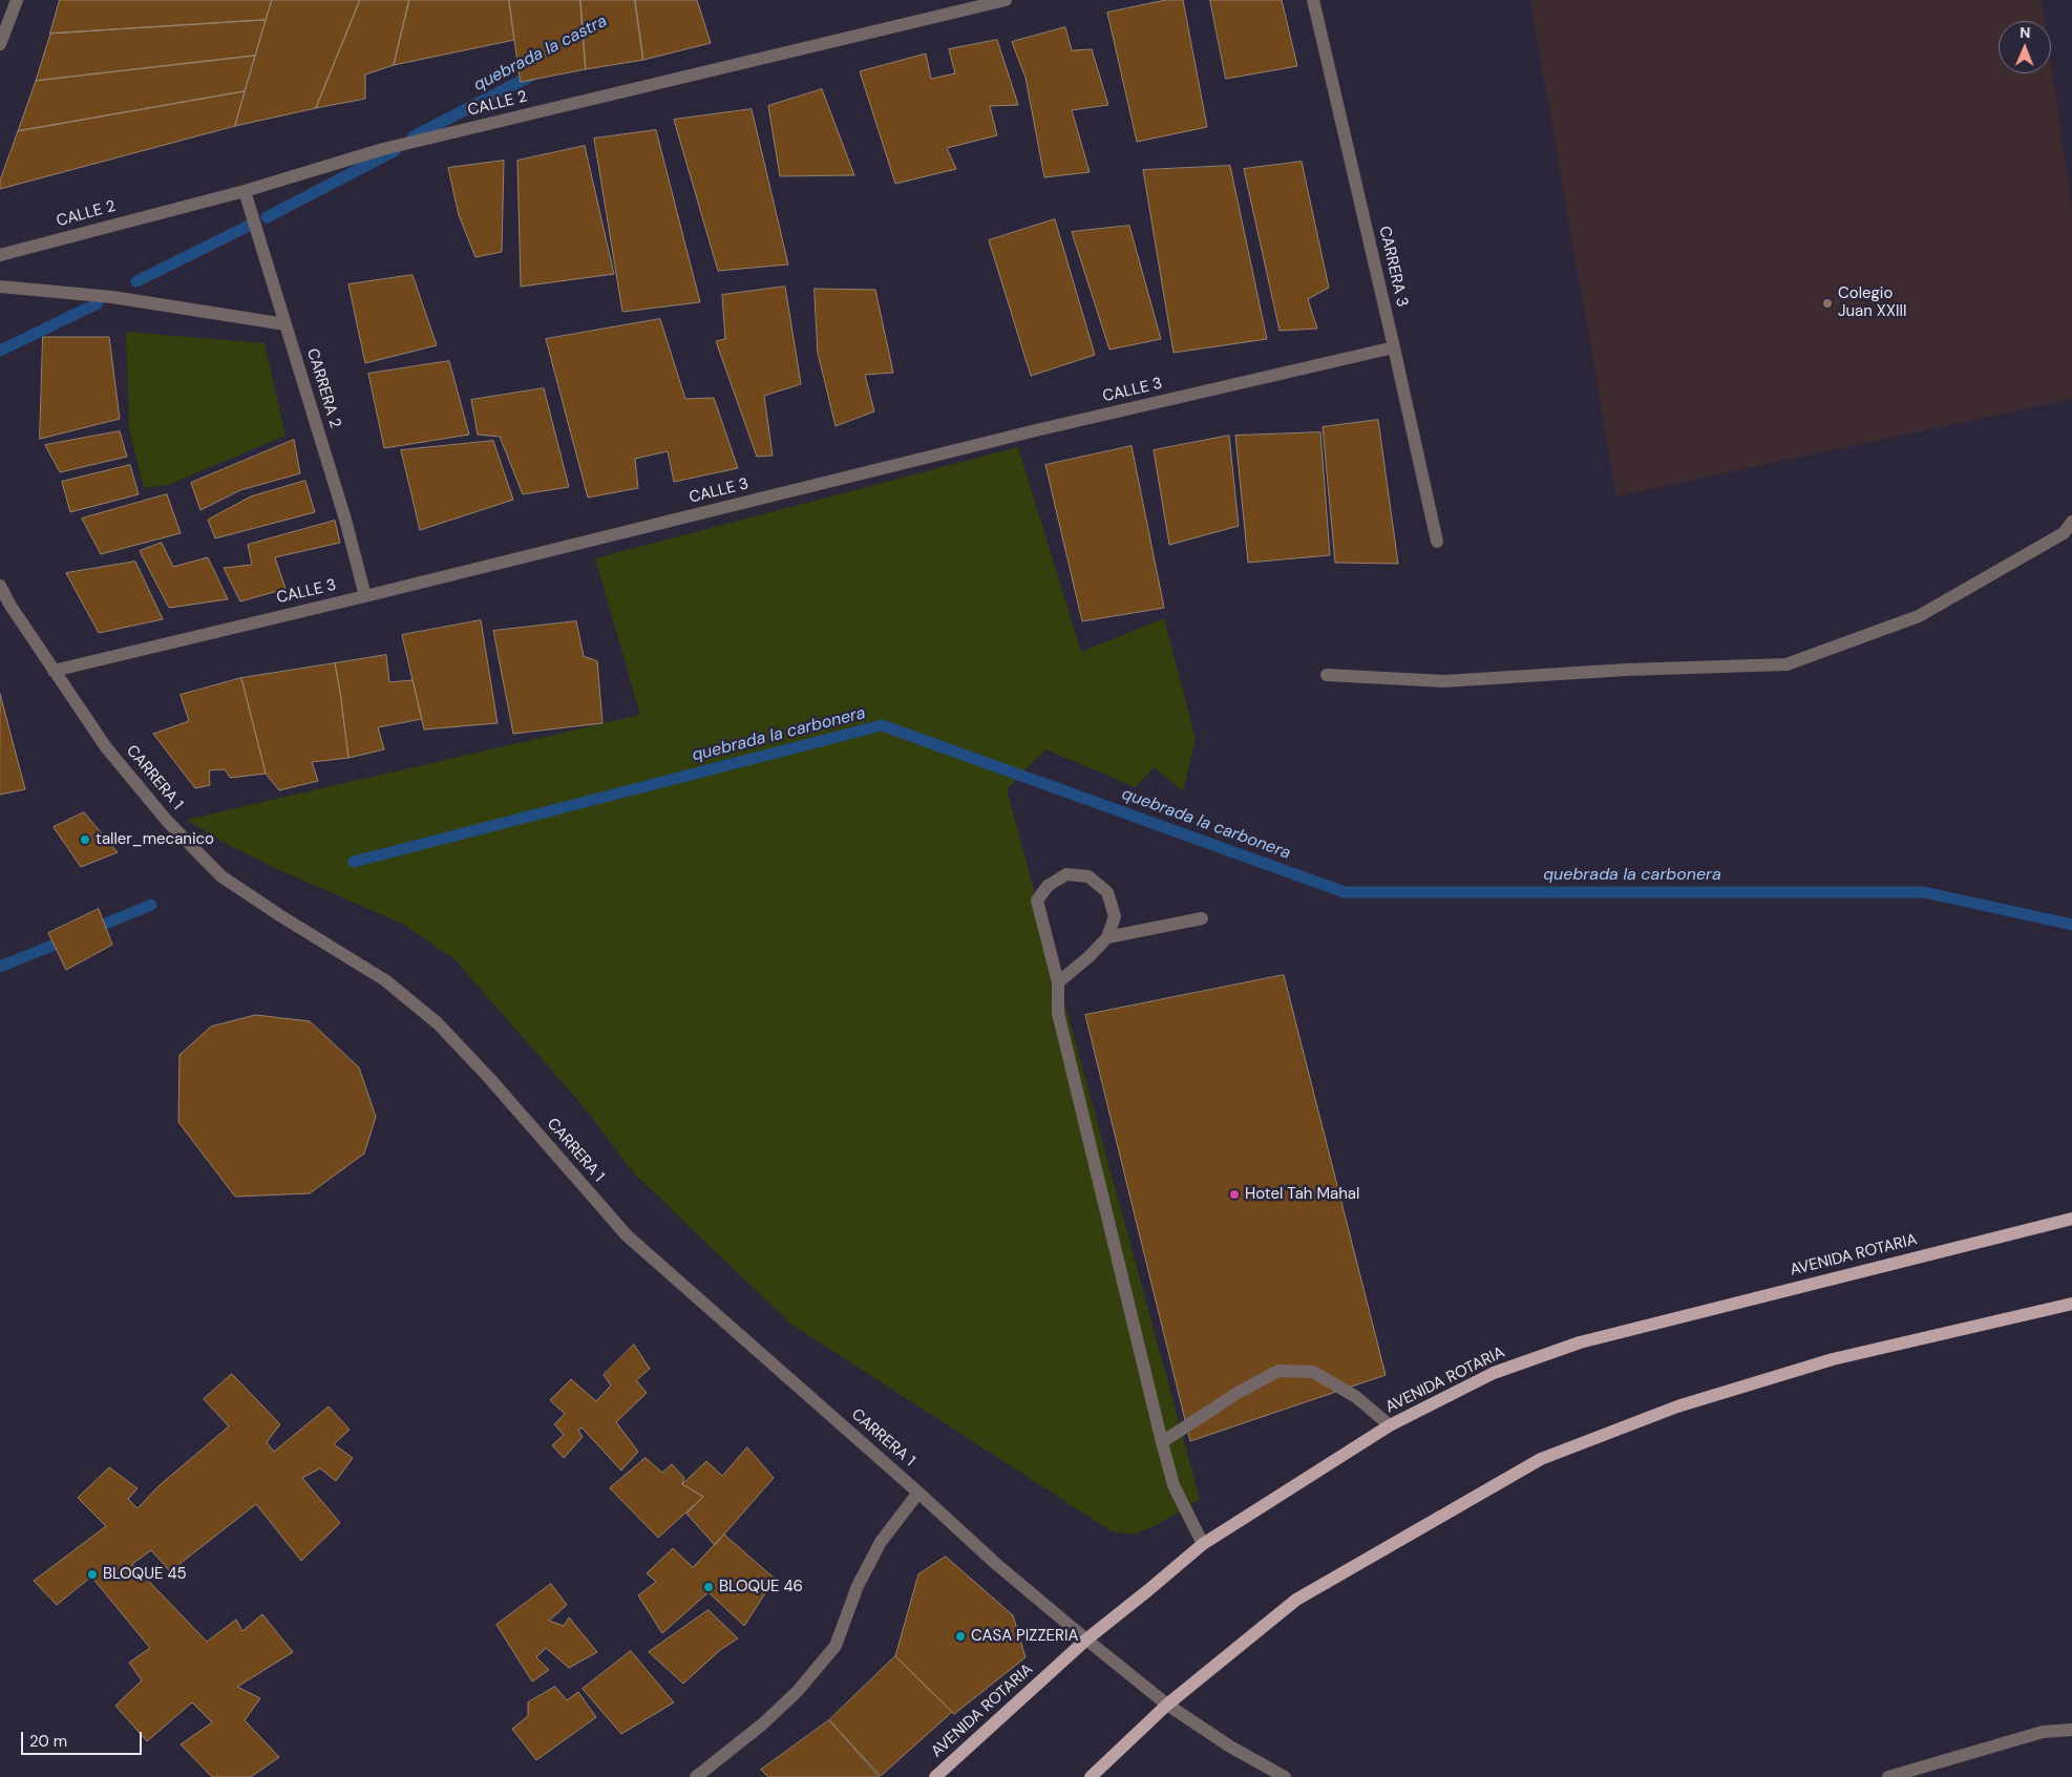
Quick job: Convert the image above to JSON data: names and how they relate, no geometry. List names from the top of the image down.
{
  "streets": {
    "main road": ["AVENIDA ROTARIA"],
    "street": [
      "CALLE 2",
      "CARRERA 3",
      "CARRERA 2",
      "CALLE 3",
      "CARRERA 1"
    ]
  },
  "crossings": [
    ["CALLE 2", "CARRERA 2"],
    ["CARRERA 3", "CALLE 3"],
    ["CARRERA 2", "CALLE 3"],
    ["CALLE 3", "CARRERA 1"],
    ["CARRERA 1", "AVENIDA ROTARIA"]
  ],
  "water": ["quebrada la castra", "quebrada la carbonera"],
  "places": [
    "Colegio Juan XXIII",
    "taller_mecanico",
    "Hotel Tah Mahal",
    "BLOQUE 45",
    "BLOQUE 46",
    "CASA PIZZERIA"
  ],
  "scale_bar": "20 m",
  "north": "top"
}
